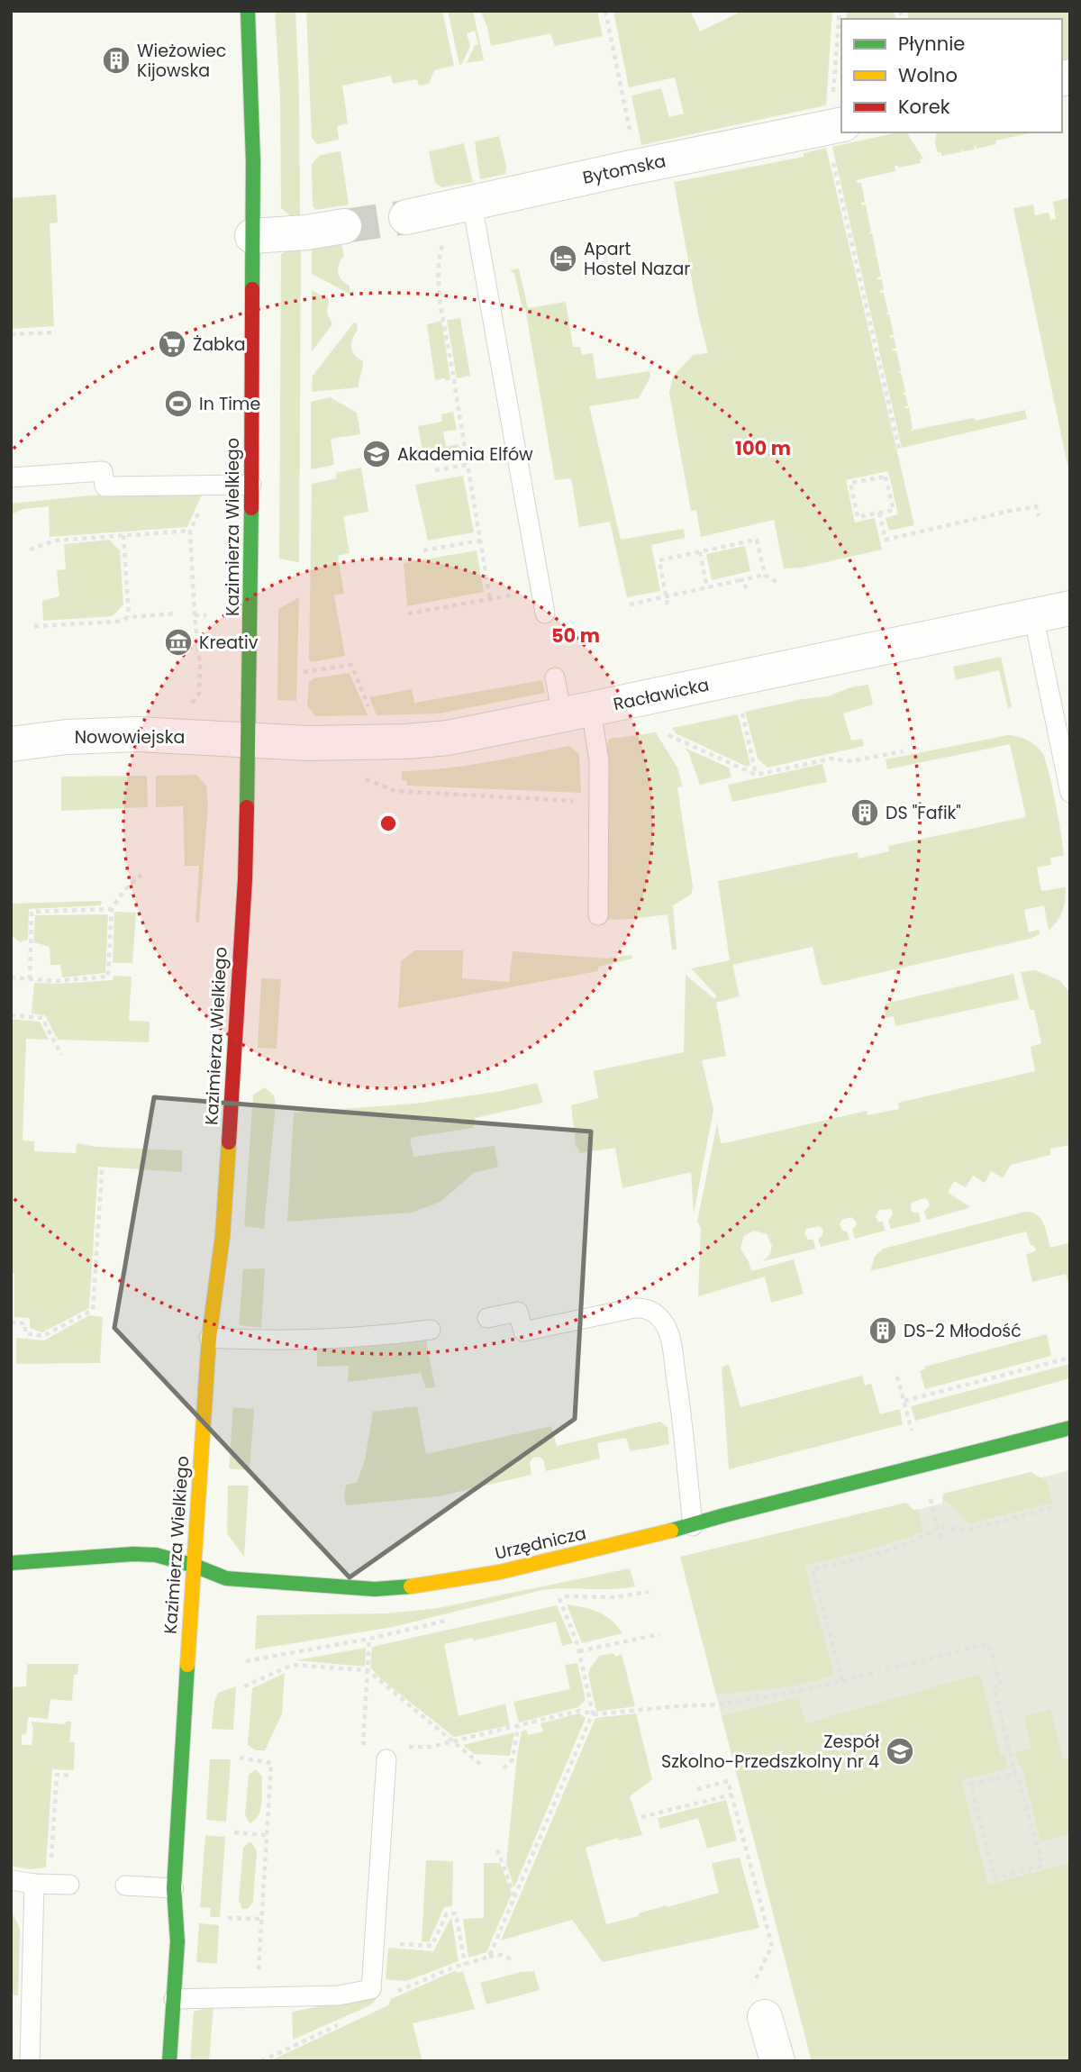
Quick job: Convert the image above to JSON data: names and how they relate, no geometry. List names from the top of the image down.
{
  "streets": {
    "street": [
      "Bytomska",
      "Kazimierza Wielkiego",
      "Racławicka",
      "Nowowiejska",
      "Urzędnicza"
    ]
  },
  "crossings": [
    ["Kazimierza Wielkiego", "Racławicka"],
    ["Kazimierza Wielkiego", "Nowowiejska"],
    ["Kazimierza Wielkiego", "Urzędnicza"],
    ["Racławicka", "Nowowiejska"]
  ],
  "places": {
    "building": ["Wieżowiec Kijowska", "DS \"Fafik\"", "DS-2 Młodość"],
    "hotel": ["Apart Hostel Nazar"],
    "supermarket": ["Żabka"],
    "sports": ["In Time"],
    "school or university": ["Akademia Elfów", "Zespół Szkolno-Przedszkolny nr 4"],
    "museum": ["Kreativ"]
  },
  "legend": ["Płynnie", "Wolno", "Korek"],
  "rings": ["100 m", "50 m"]
}
